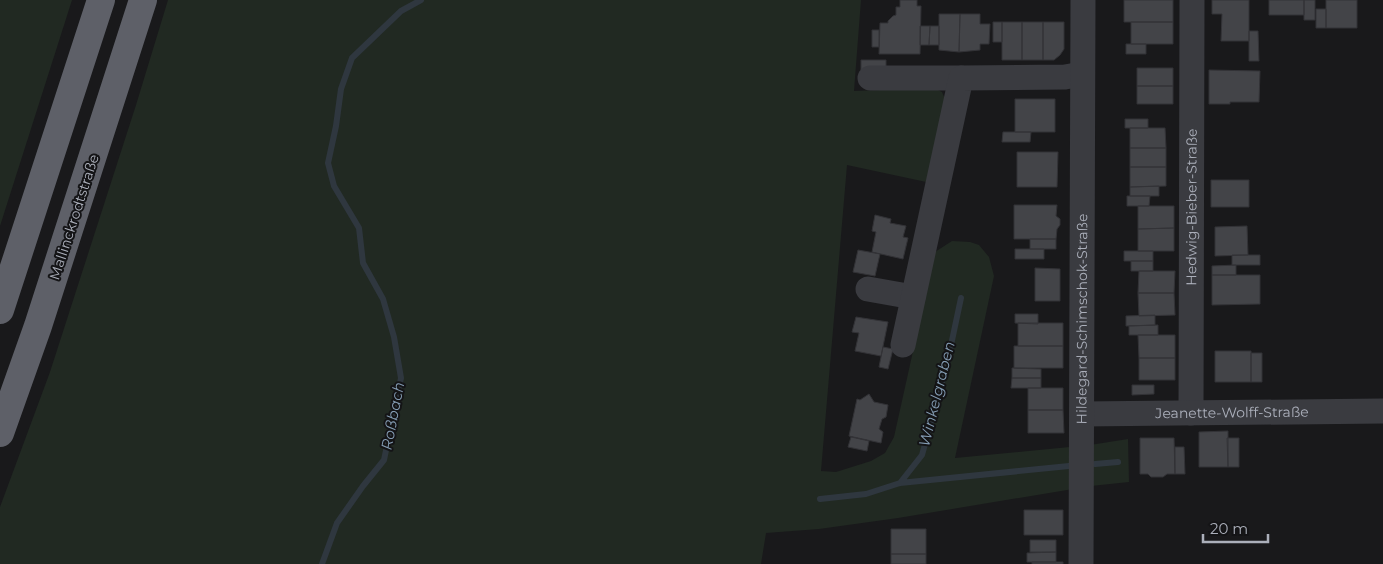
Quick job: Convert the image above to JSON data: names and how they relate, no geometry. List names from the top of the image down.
{
  "streets": {
    "highway": ["Mallinckrodtstraße"],
    "street": ["Hedwig-Bieber-Straße", "Hildegard-Schimschok-Straße", "Jeanette-Wolff-Straße"]
  },
  "crossings": [
    ["Hedwig-Bieber-Straße", "Jeanette-Wolff-Straße"],
    ["Hildegard-Schimschok-Straße", "Jeanette-Wolff-Straße"]
  ],
  "water": ["Winkelgraben", "Roßbach"],
  "scale_bar": "20 m"
}
